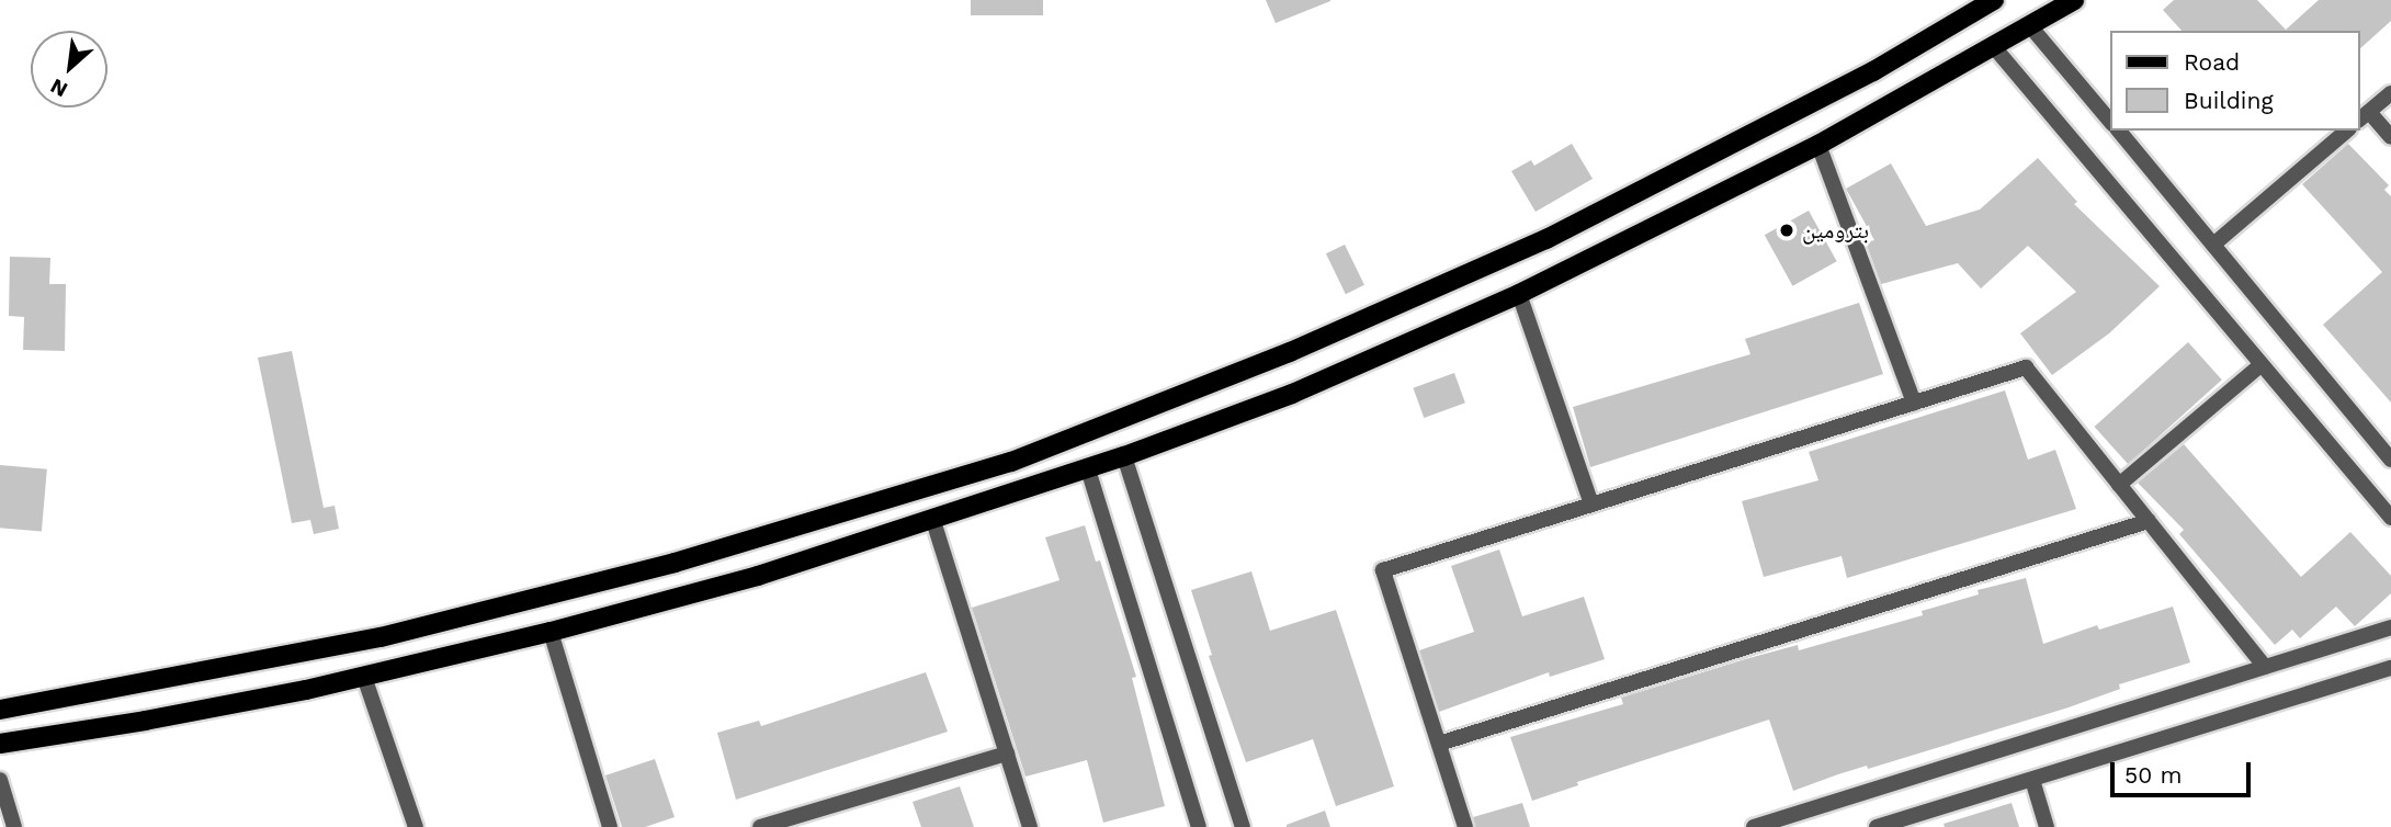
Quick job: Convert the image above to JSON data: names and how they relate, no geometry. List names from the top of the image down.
{
  "places": ["بترومين"],
  "legend": ["Road", "Building"],
  "scale_bar": "50 m",
  "north": "bottom left"
}
